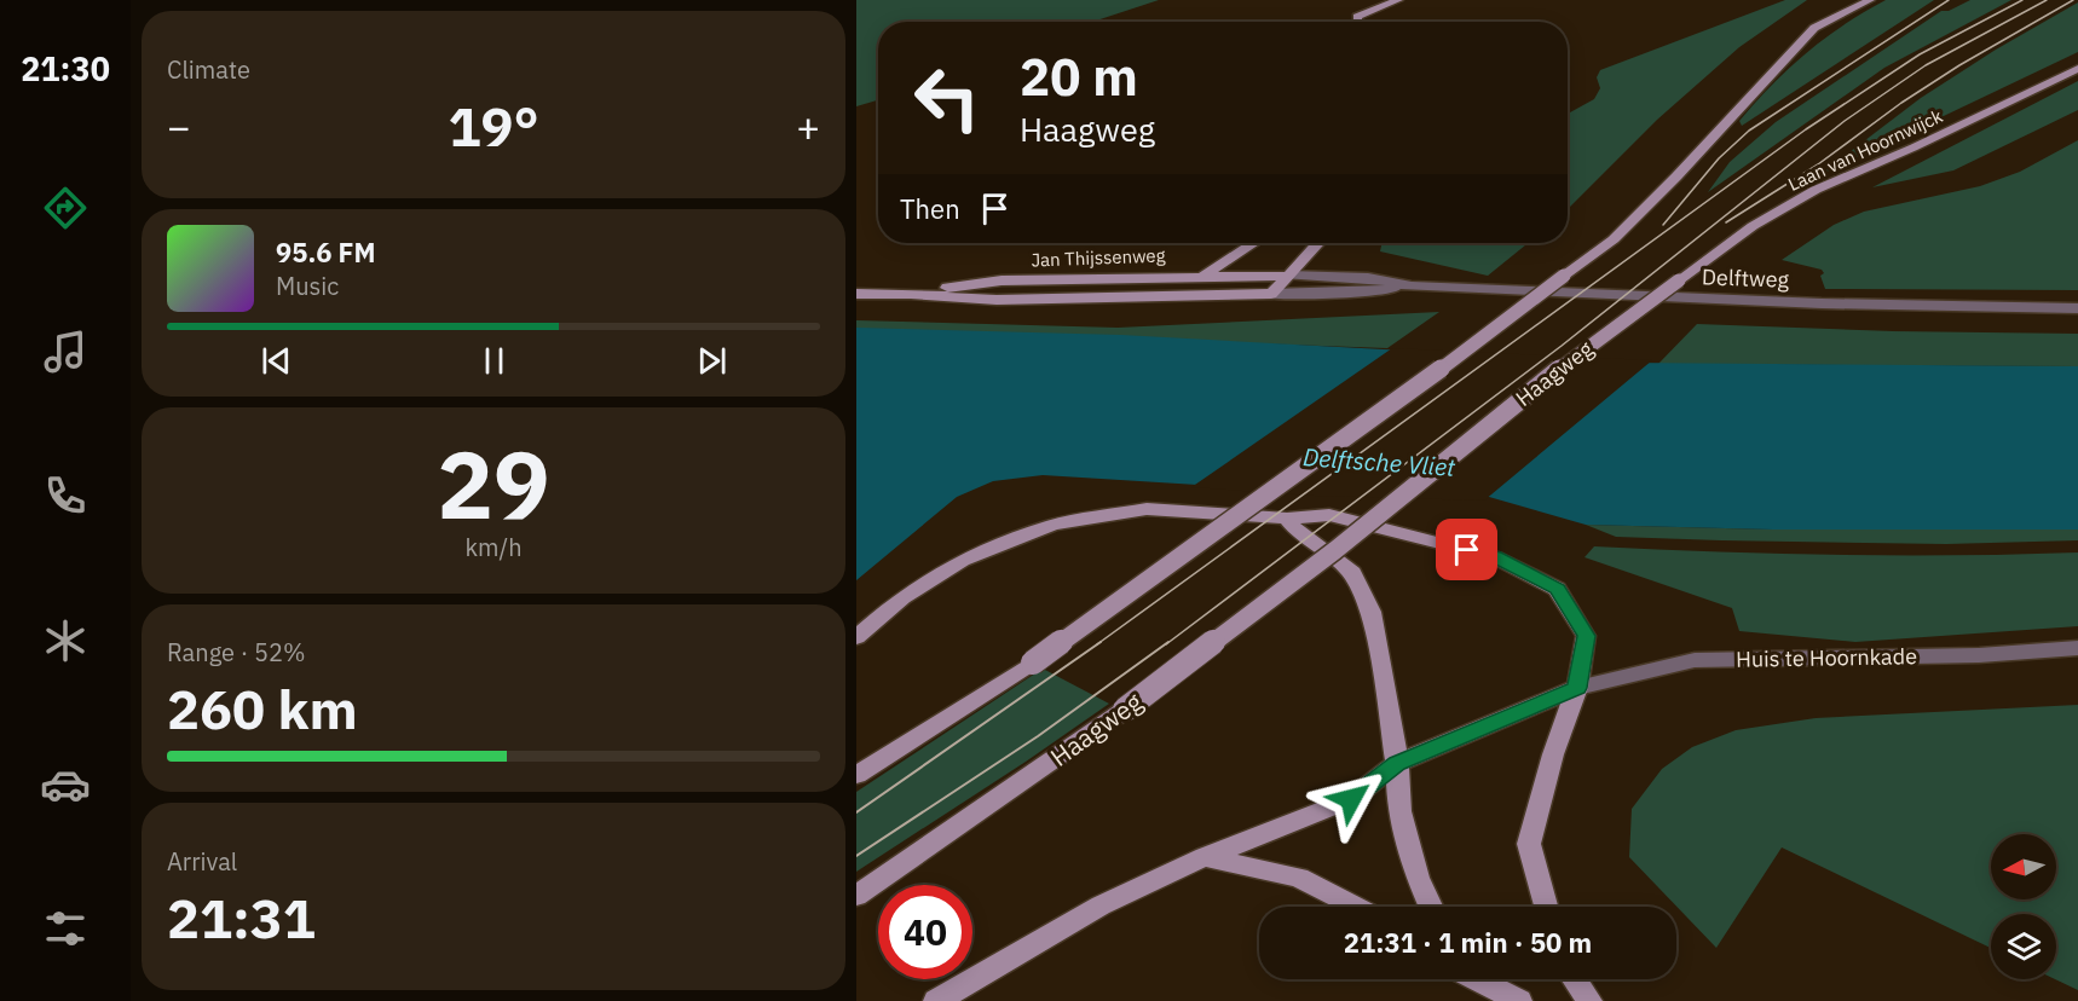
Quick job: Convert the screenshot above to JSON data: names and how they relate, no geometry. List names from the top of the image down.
{
  "streets": {
    "main road": ["Laan van Hoornwijck", "Jan Thijssenweg", "Haagweg"],
    "street": ["Delftweg", "Huis te Hoornkade"]
  },
  "crossings": [
    ["Laan van Hoornwijck", "Haagweg"],
    ["Jan Thijssenweg", "Delftweg"]
  ],
  "water": ["Delftsche Vliet"],
  "north": "left",
  "page": {
    "tabs": "21:30",
    "tile": [
      "Climate",
      ["29", "km/h"],
      ["Range · 52%", "260 km"],
      ["Arrival", "21:31"]
    ],
    "turn": ["20 m", "Haagweg"],
    "heat": ["−", "19°", "+"],
    "then": "Then",
    "song": ["95.6 FM", "Music"],
    "limit": "40",
    "trip": "21:31 · 1 min · 50 m"
  }
}
